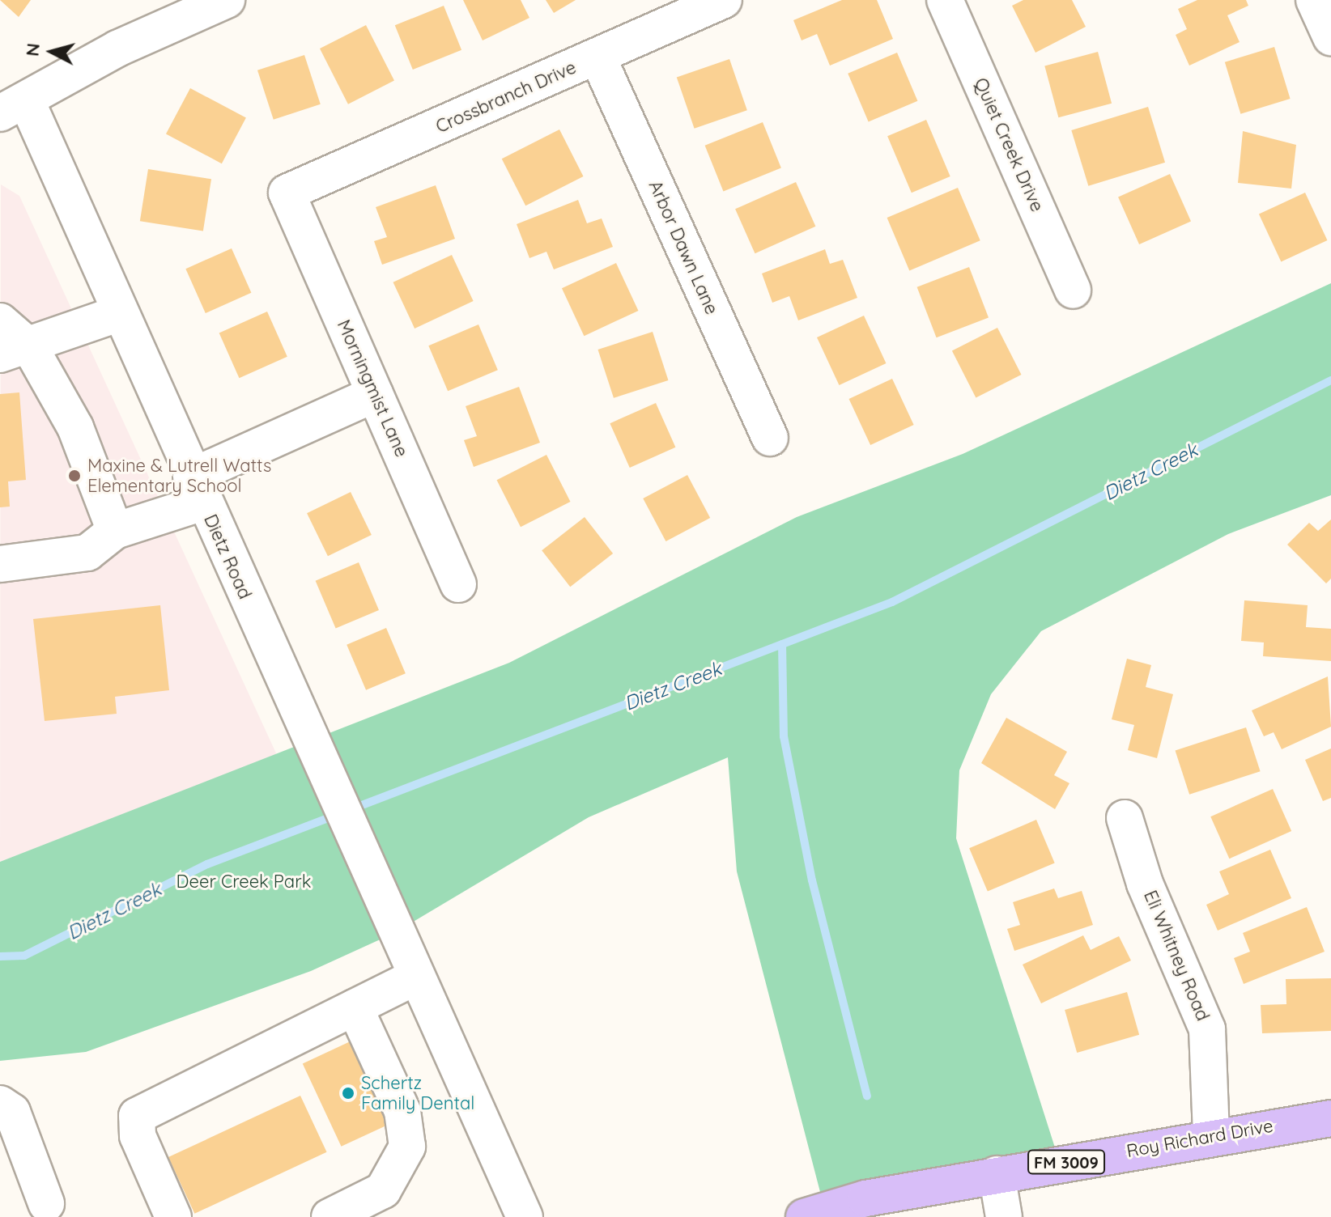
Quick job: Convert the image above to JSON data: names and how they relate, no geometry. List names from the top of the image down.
{
  "streets": {
    "main road": ["Roy Richard Drive", "FM 3009"],
    "street": [
      "Crossbranch Drive",
      "Quiet Creek Drive",
      "Arbor Dawn Lane",
      "Morningmist Lane",
      "Dietz Road",
      "Eli Whitney Road"
    ]
  },
  "crossings": [
    ["Crossbranch Drive", "Arbor Dawn Lane"],
    ["Crossbranch Drive", "Morningmist Lane"],
    ["Eli Whitney Road", "Roy Richard Drive"]
  ],
  "water": ["Dietz Creek"],
  "parks": ["Deer Creek Park"],
  "places": ["Maxine & Lutrell Watts Elementary School", "Schertz Family Dental"],
  "north": "left"
}
